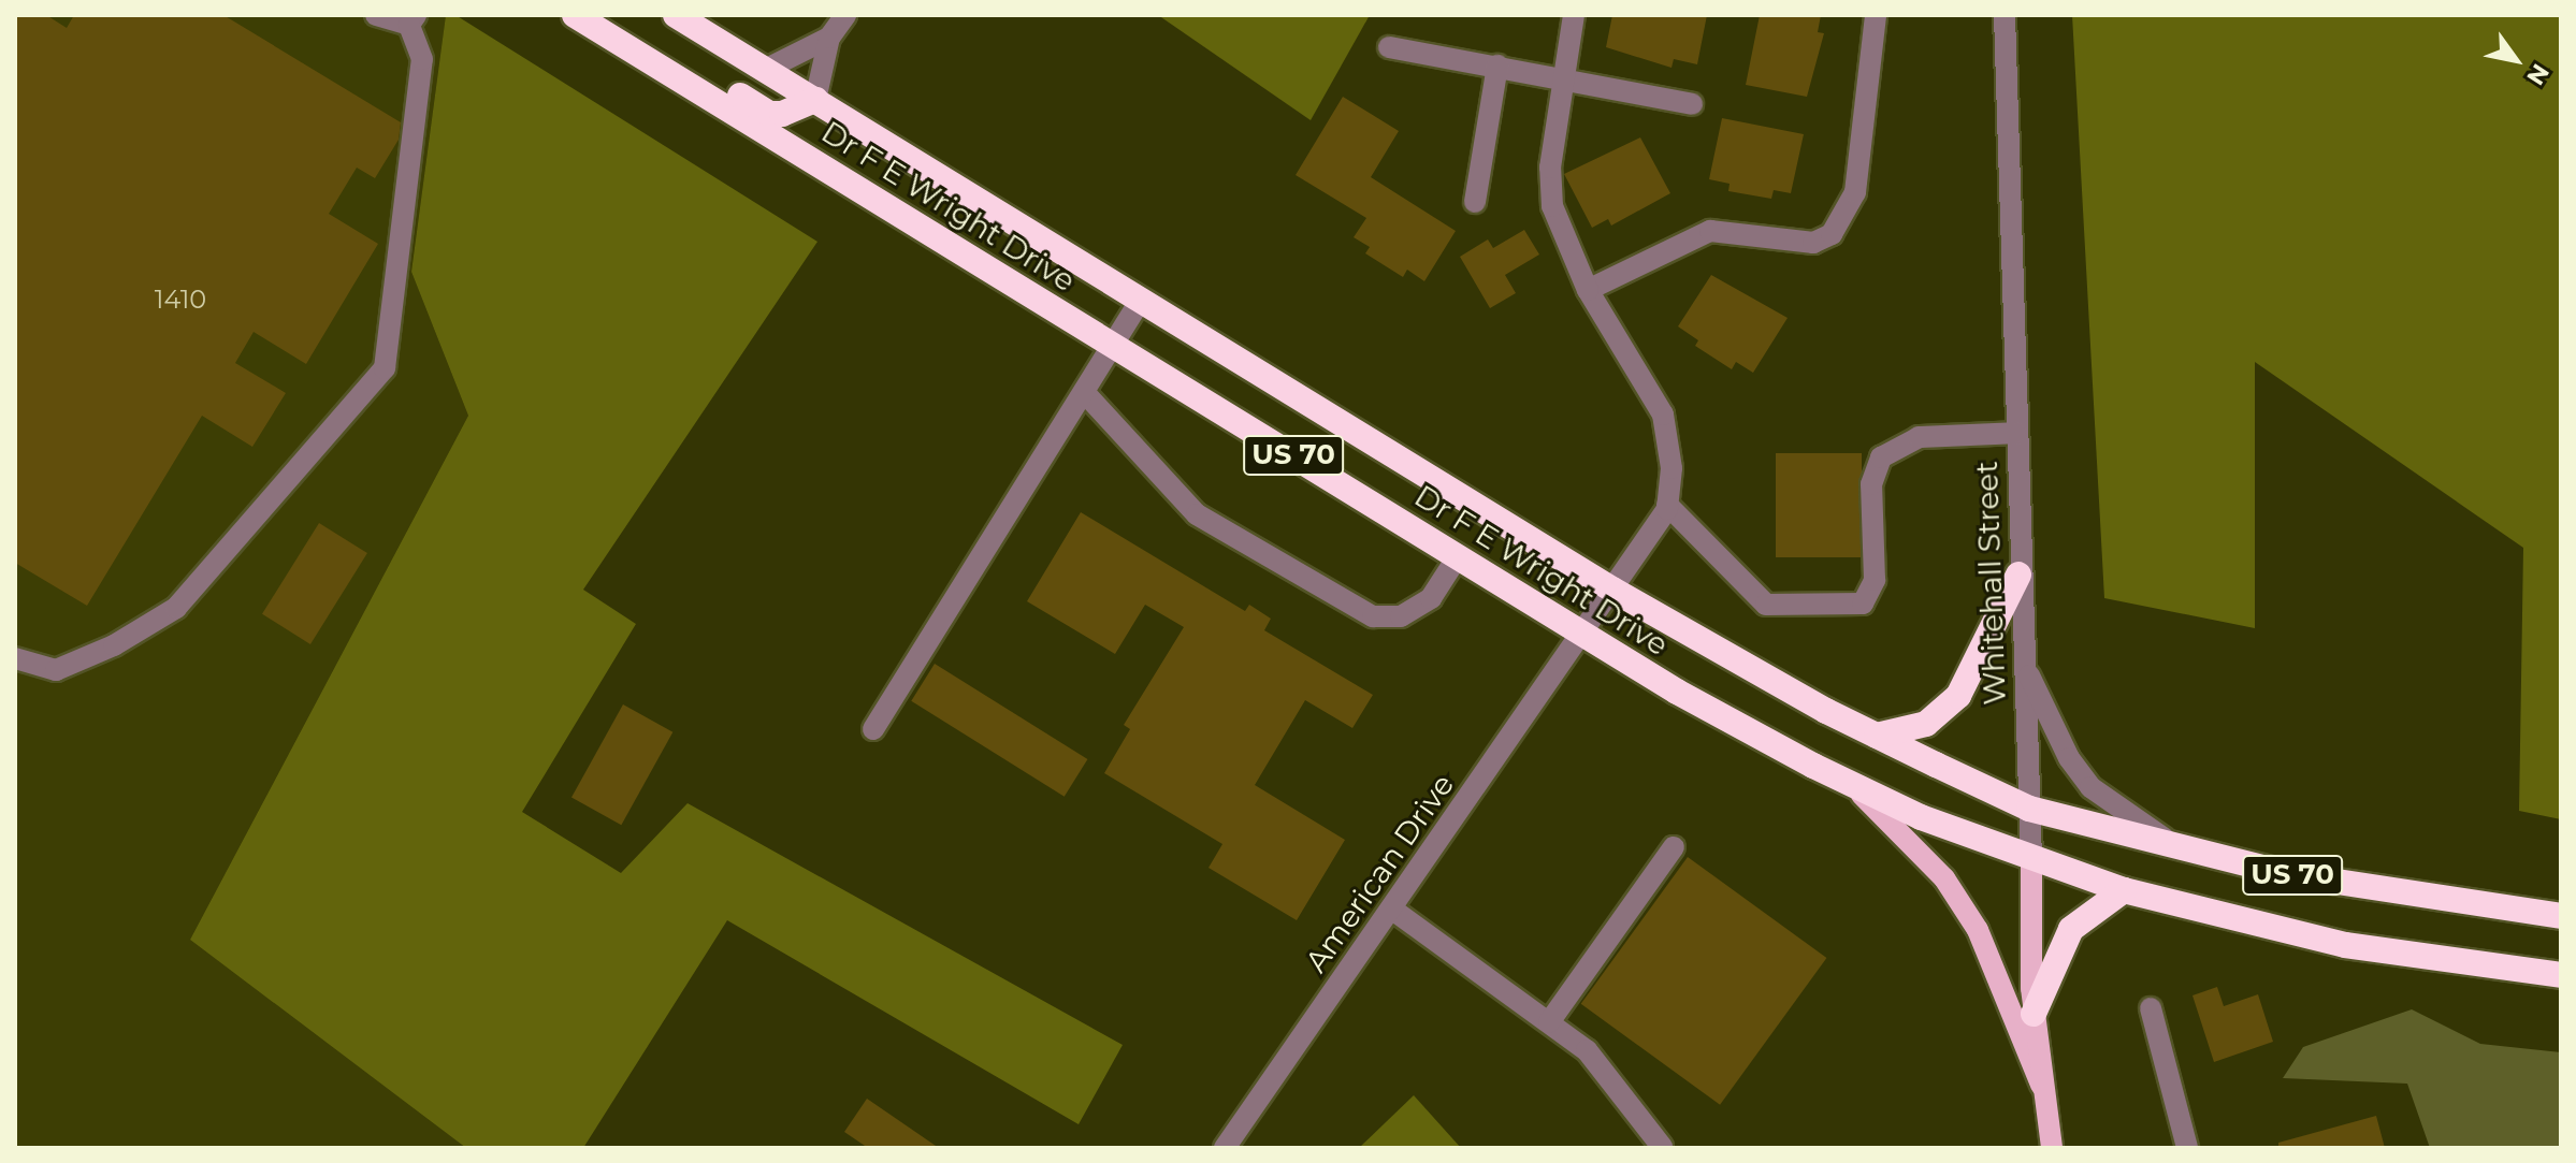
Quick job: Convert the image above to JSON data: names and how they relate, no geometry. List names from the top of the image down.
{
  "streets": {
    "highway": ["Dr F E Wright Drive", "US 70"],
    "main road": ["Whitehall Street"],
    "street": ["American Drive"]
  },
  "crossings": [
    ["Dr F E Wright Drive", "Whitehall Street"],
    ["Dr F E Wright Drive", "American Drive"],
    ["US 70", "Whitehall Street"],
    ["US 70", "American Drive"]
  ],
  "house_numbers": ["1410"],
  "north": "bottom right"
}
